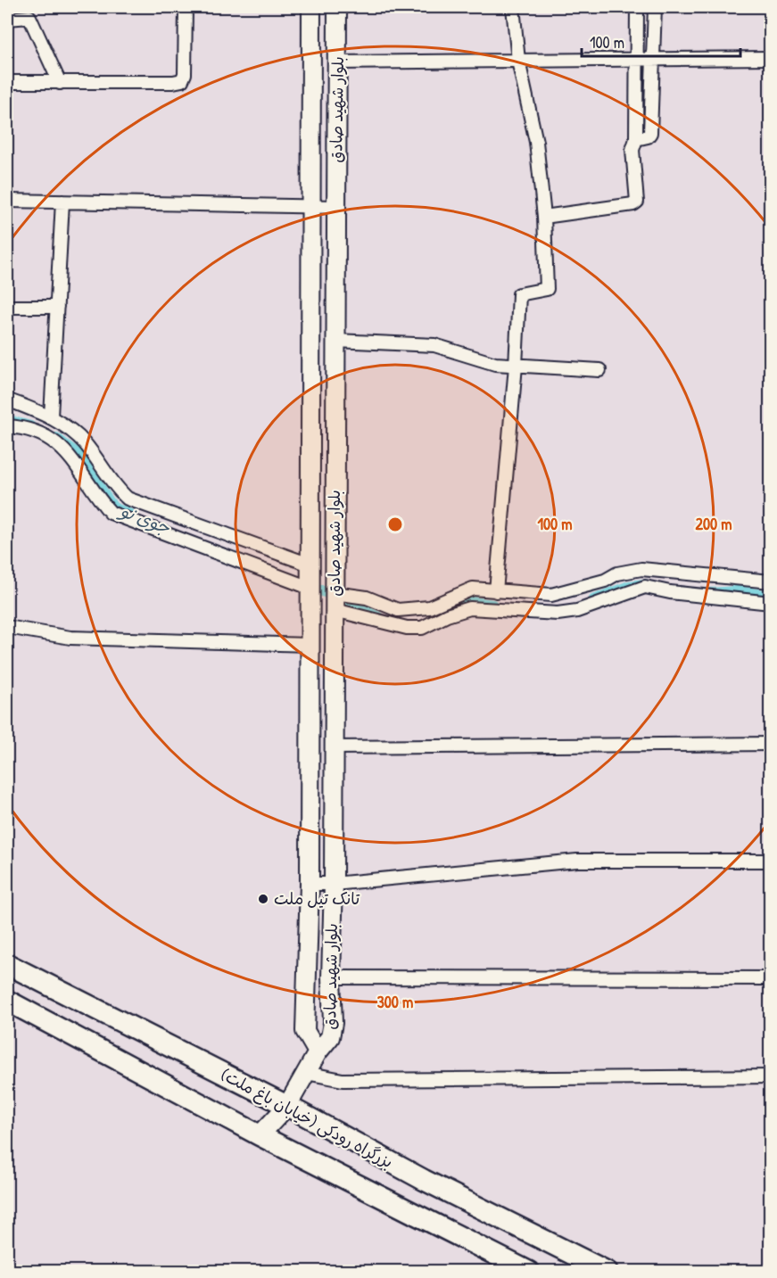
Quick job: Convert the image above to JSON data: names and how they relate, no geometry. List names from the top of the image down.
{
  "streets": {
    "highway": ["بزرگراه رودکی (خیابان باغ ملت)"],
    "main road": ["بلوار شهید صادق"]
  },
  "water": ["جوی نو"],
  "places": ["تانک تیل ملت"],
  "scale_bar": "100 m",
  "rings": ["100 m", "200 m", "300 m"]
}
